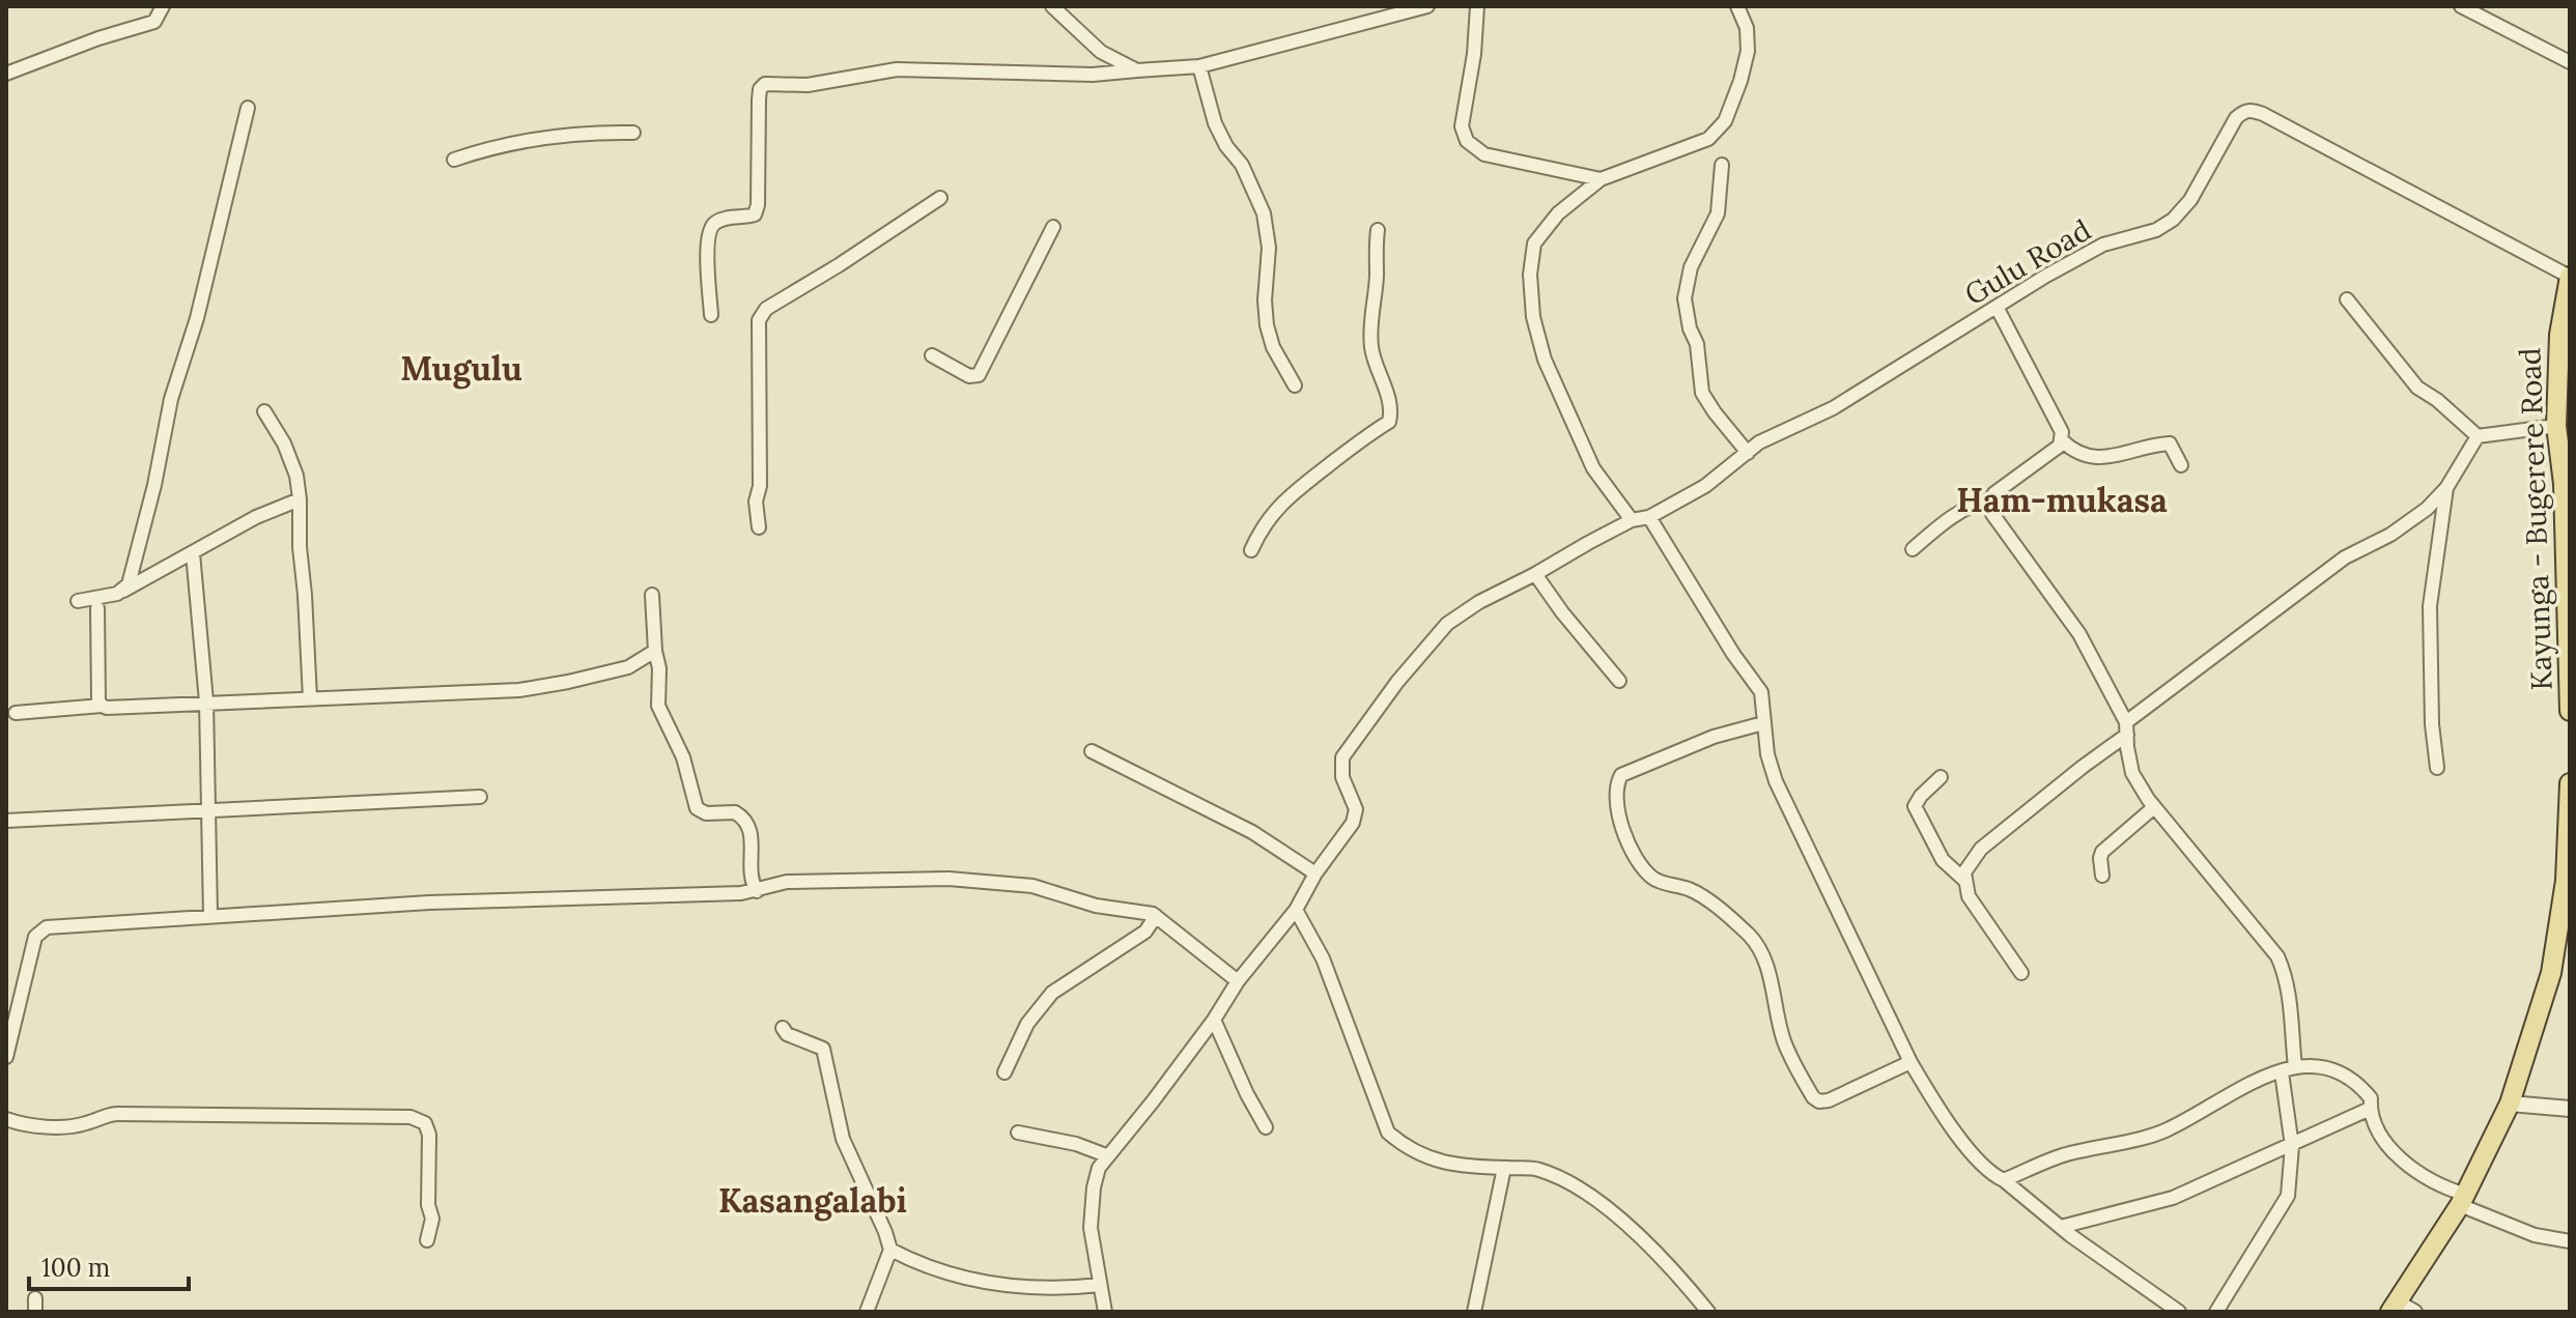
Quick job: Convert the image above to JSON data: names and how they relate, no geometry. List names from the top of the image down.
{
  "streets": {
    "main road": ["Kayunga - Bugerere Road"],
    "street": ["Gulu Road"]
  },
  "crossings": [
    ["Gulu Road", "Kayunga - Bugerere Road"]
  ],
  "districts": ["Mugulu", "Ham-mukasa", "Kasangalabi"],
  "scale_bar": "100 m"
}
